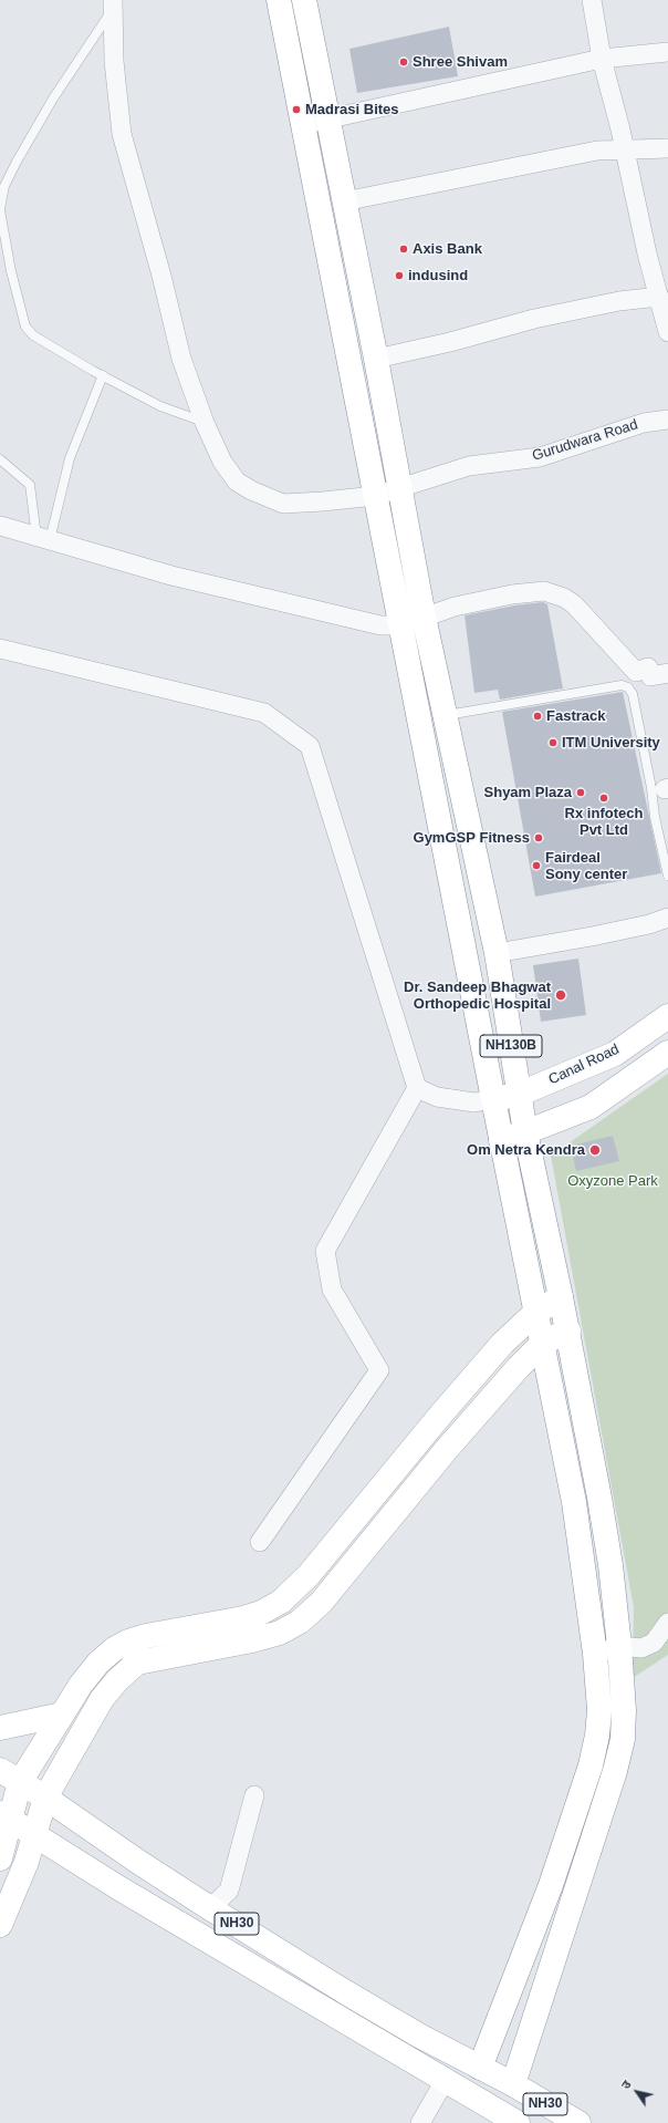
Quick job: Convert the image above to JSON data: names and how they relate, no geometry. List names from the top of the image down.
{
  "streets": {
    "main road": ["NH130B", "Canal Road", "NH30"],
    "street": ["Gurudwara Road"]
  },
  "crossings": [
    ["Gurudwara Road", "NH130B"],
    ["NH130B", "Canal Road"],
    ["NH130B", "NH30"]
  ],
  "parks": ["Oxyzone Park"],
  "places": [
    "Shree Shivam",
    "Madrasi Bites",
    "Axis Bank",
    "indusind",
    "Fastrack",
    "ITM University",
    "Shyam Plaza",
    "Rx infotech Pvt Ltd",
    "GymGSP Fitness",
    "Fairdeal Sony center",
    "Dr. Sandeep Bhagwat Orthopedic Hospital",
    "Om Netra Kendra"
  ],
  "north": "top left"
}
